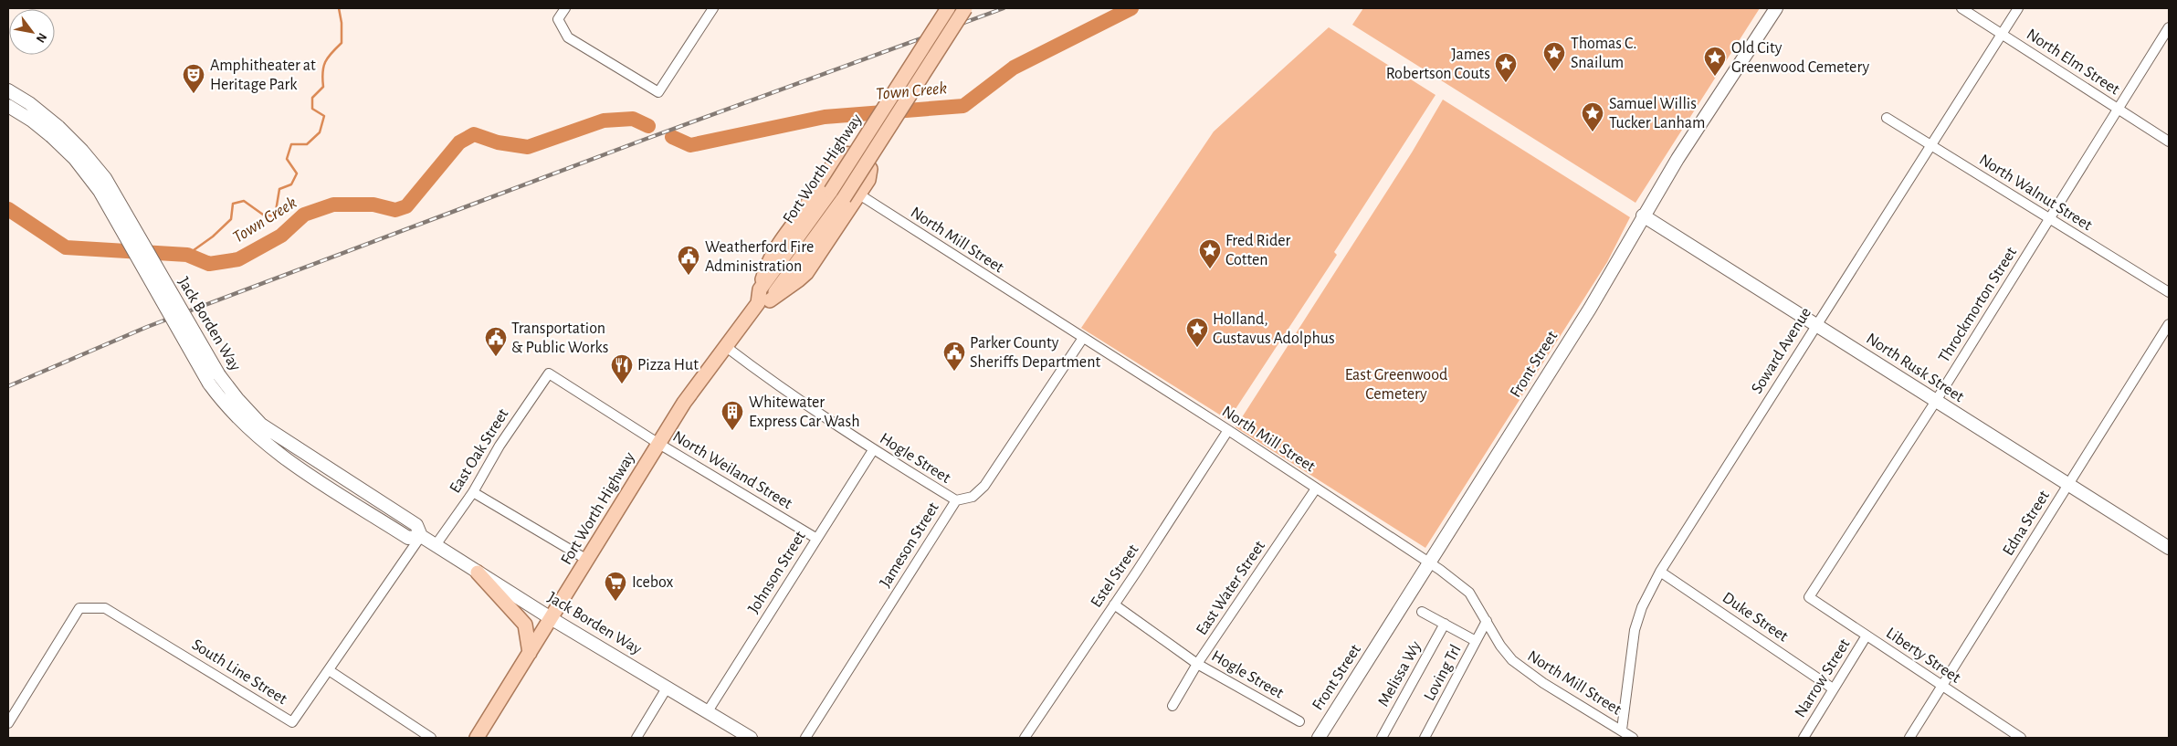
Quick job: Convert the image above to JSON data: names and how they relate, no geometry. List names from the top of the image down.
{
  "streets": {
    "main road": ["Fort Worth Highway"],
    "street": [
      "North Elm Street",
      "North Walnut Street",
      "North Mill Street",
      "Throckmorton Street",
      "Jack Borden Way",
      "Soward Avenue",
      "Front Street",
      "North Rusk Street",
      "East Oak Street",
      "Hogle Street",
      "North Weiland Street",
      "Edna Street",
      "Jameson Street",
      "Johnson Street",
      "Estel Street",
      "East Water Street",
      "Duke Street",
      "Liberty Street",
      "South Line Street",
      "Loving Trl",
      "Melissa Wy",
      "Narrow Street"
    ]
  },
  "crossings": [
    ["North Elm Street", "Throckmorton Street"],
    ["North Elm Street", "Soward Avenue"],
    ["Fort Worth Highway", "Jack Borden Way"],
    ["Fort Worth Highway", "Hogle Street"],
    ["Fort Worth Highway", "North Weiland Street"],
    ["North Walnut Street", "Throckmorton Street"],
    ["North Walnut Street", "Soward Avenue"],
    ["North Mill Street", "Soward Avenue"],
    ["North Mill Street", "Front Street"],
    ["North Mill Street", "Jameson Street"],
    ["North Mill Street", "Estel Street"],
    ["North Mill Street", "East Water Street"],
    ["North Mill Street", "Loving Trl"],
    ["Throckmorton Street", "North Rusk Street"],
    ["Throckmorton Street", "Liberty Street"],
    ["Jack Borden Way", "East Oak Street"],
    ["Jack Borden Way", "Johnson Street"],
    ["Soward Avenue", "North Rusk Street"],
    ["Soward Avenue", "Duke Street"],
    ["Front Street", "North Rusk Street"],
    ["North Rusk Street", "Edna Street"],
    ["East Oak Street", "North Weiland Street"],
    ["Hogle Street", "Jameson Street"],
    ["Hogle Street", "Johnson Street"],
    ["Hogle Street", "Estel Street"],
    ["Hogle Street", "East Water Street"],
    ["North Weiland Street", "Johnson Street"],
    ["Edna Street", "Liberty Street"],
    ["Duke Street", "Narrow Street"],
    ["Liberty Street", "Narrow Street"]
  ],
  "water": ["Town Creek"],
  "parks": ["East Greenwood Cemetery"],
  "places": {
    "place": [
      "Thomas C. Snailum",
      "Old City Greenwood Cemetery",
      "James Robertson Couts",
      "Samuel Willis Tucker Lanham",
      "Fred Rider Cotten",
      "Holland, Gustavus Adolphus"
    ],
    "theatre": ["Amphitheater at Heritage Park"],
    "public building": ["Weatherford Fire Administration", "Transportation & Public Works", "Parker County Sheriffs Department"],
    "restaurant": ["Pizza Hut"],
    "building": ["Whitewater Express Car Wash"],
    "supermarket": ["Icebox"]
  },
  "north": "bottom right"
}
